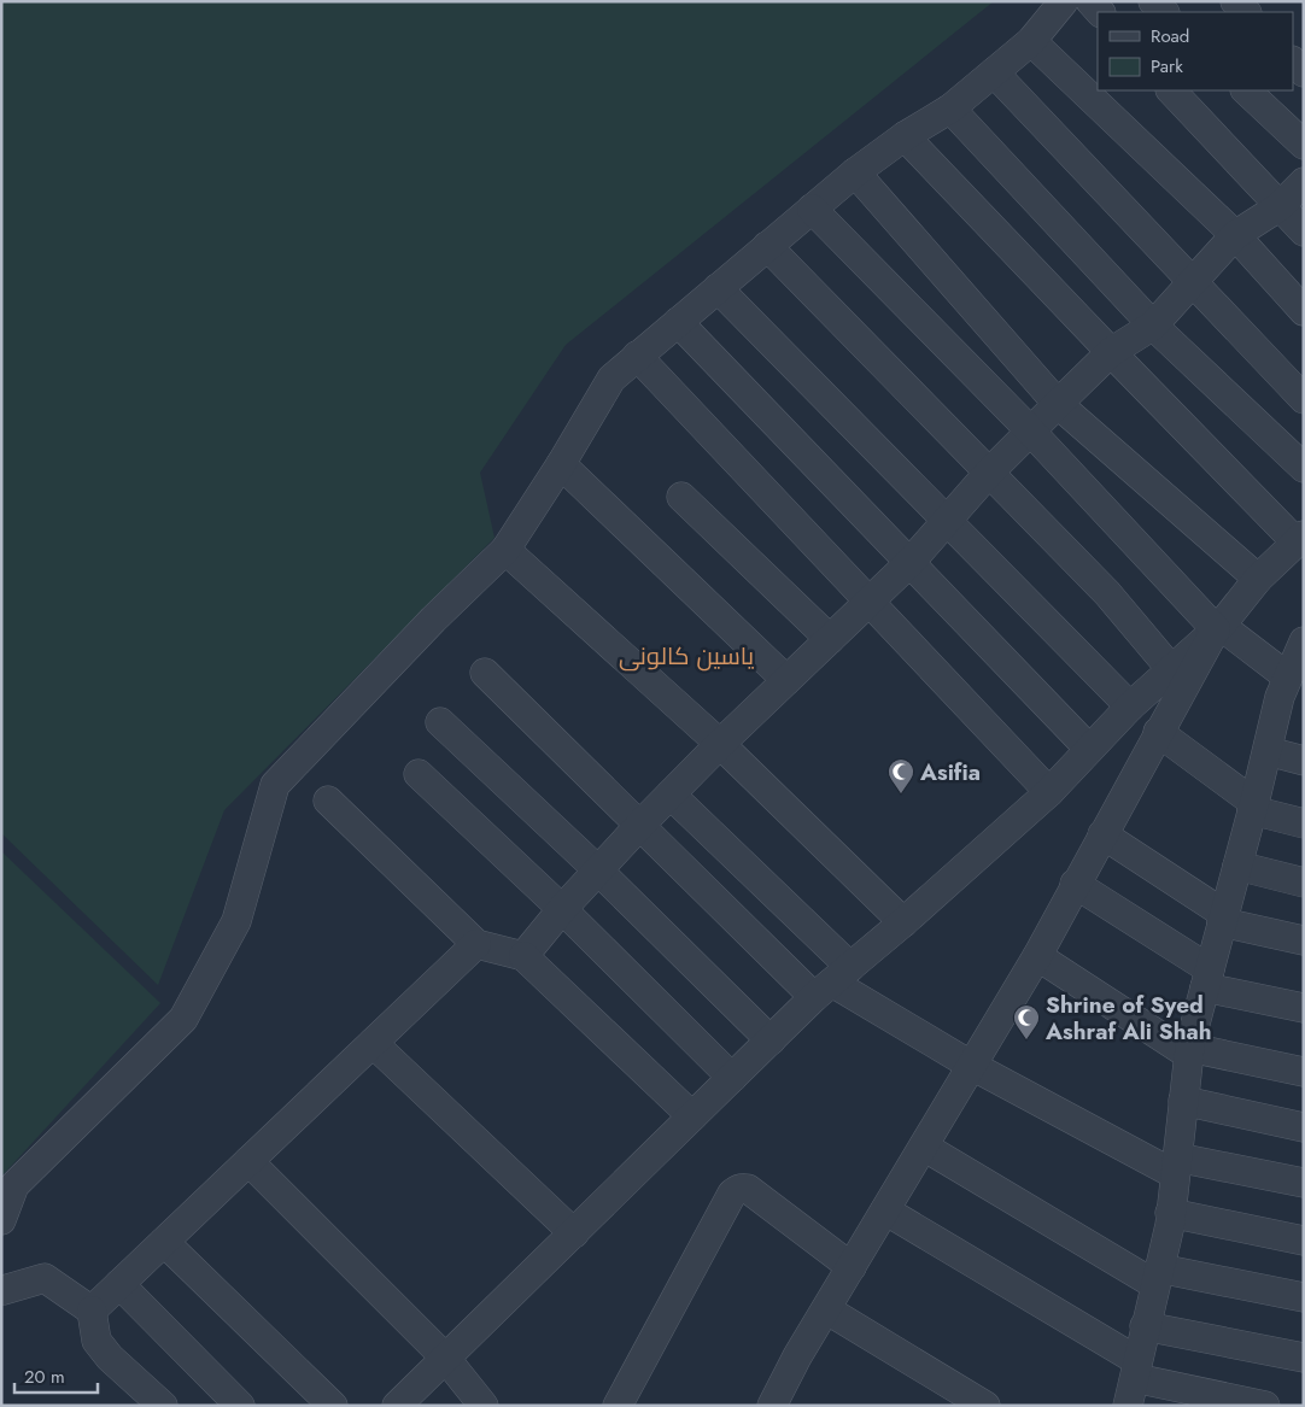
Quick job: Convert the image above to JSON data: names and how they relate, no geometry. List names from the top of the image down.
{
  "districts": ["یاسین کالونی"],
  "places": {
    "mosque": ["Asifia", "Shrine of Syed Ashraf Ali Shah"]
  },
  "legend": ["Road", "Park"],
  "scale_bar": "20 m"
}
